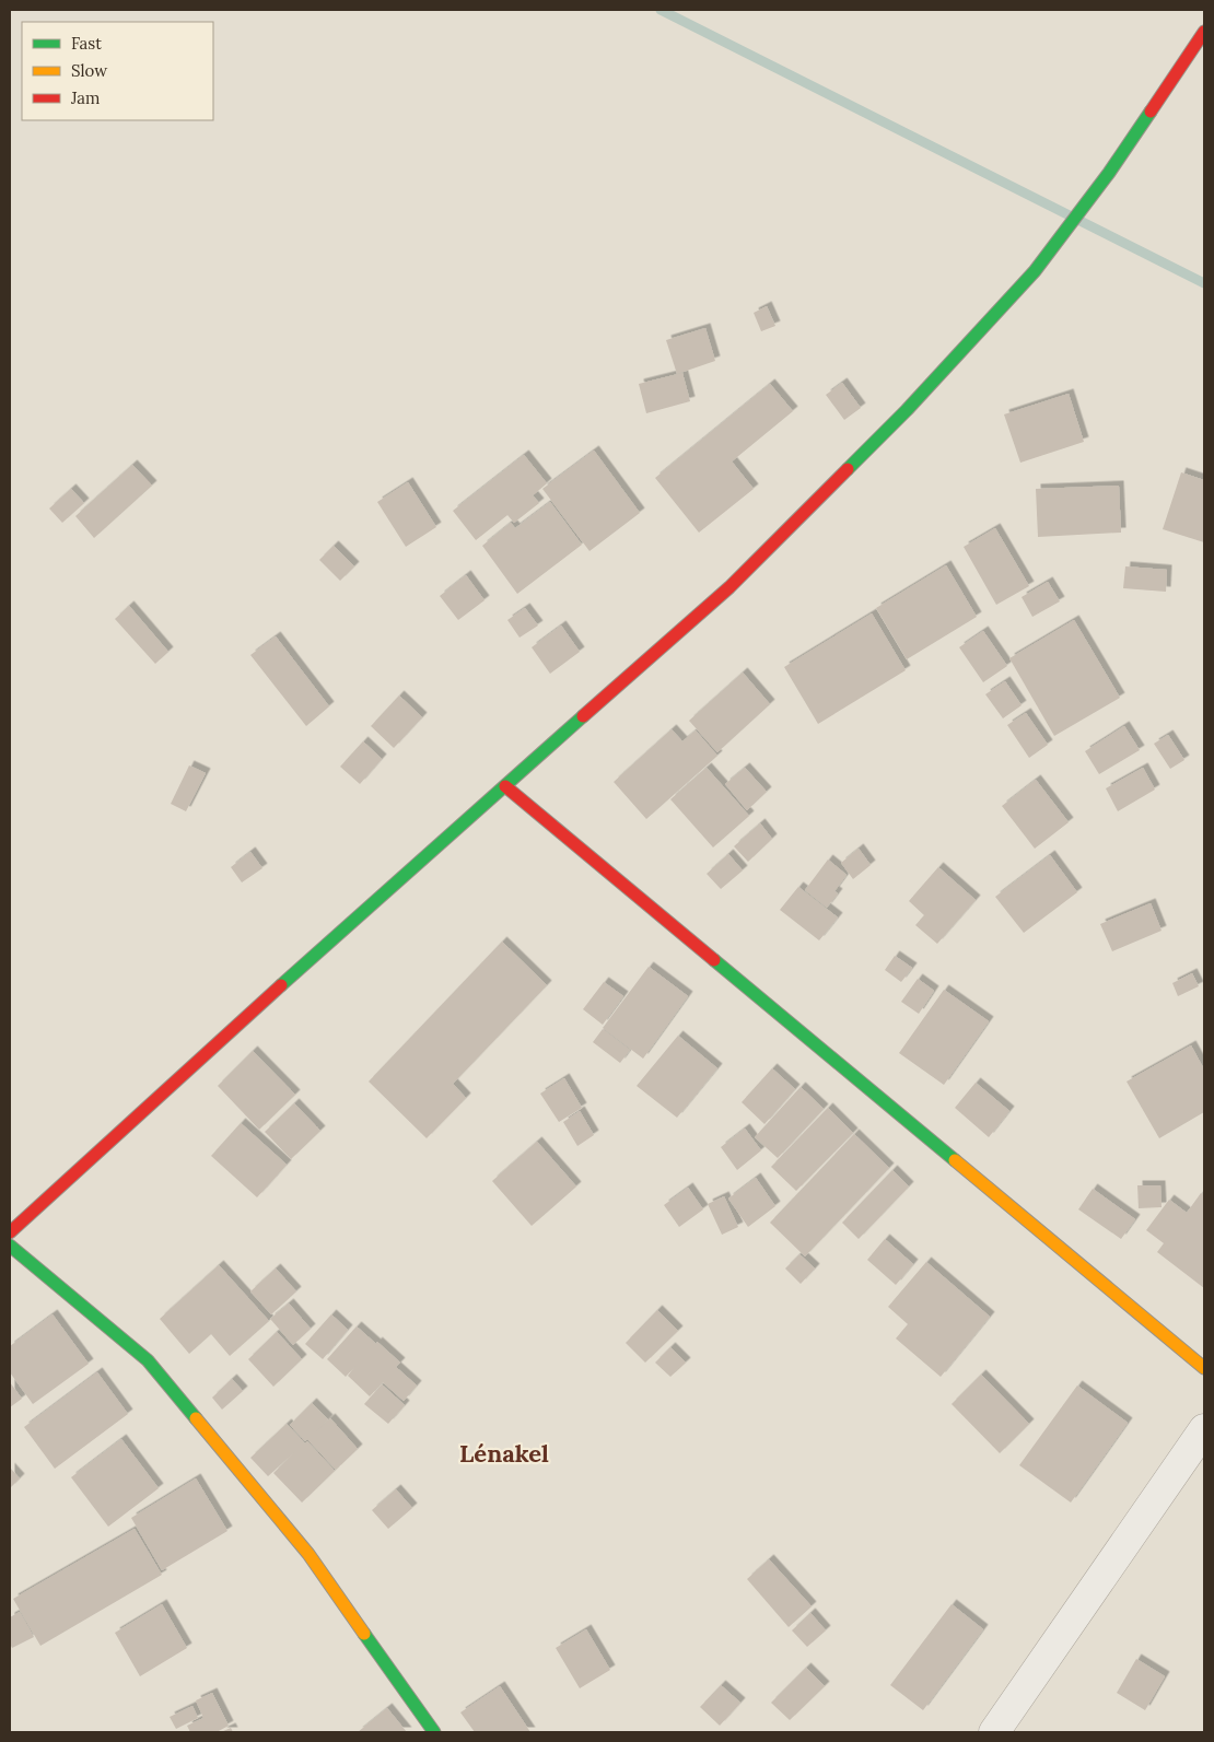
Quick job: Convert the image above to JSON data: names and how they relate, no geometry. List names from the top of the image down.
{
  "districts": ["Lénakel"],
  "legend": ["Fast", "Slow", "Jam"]
}
